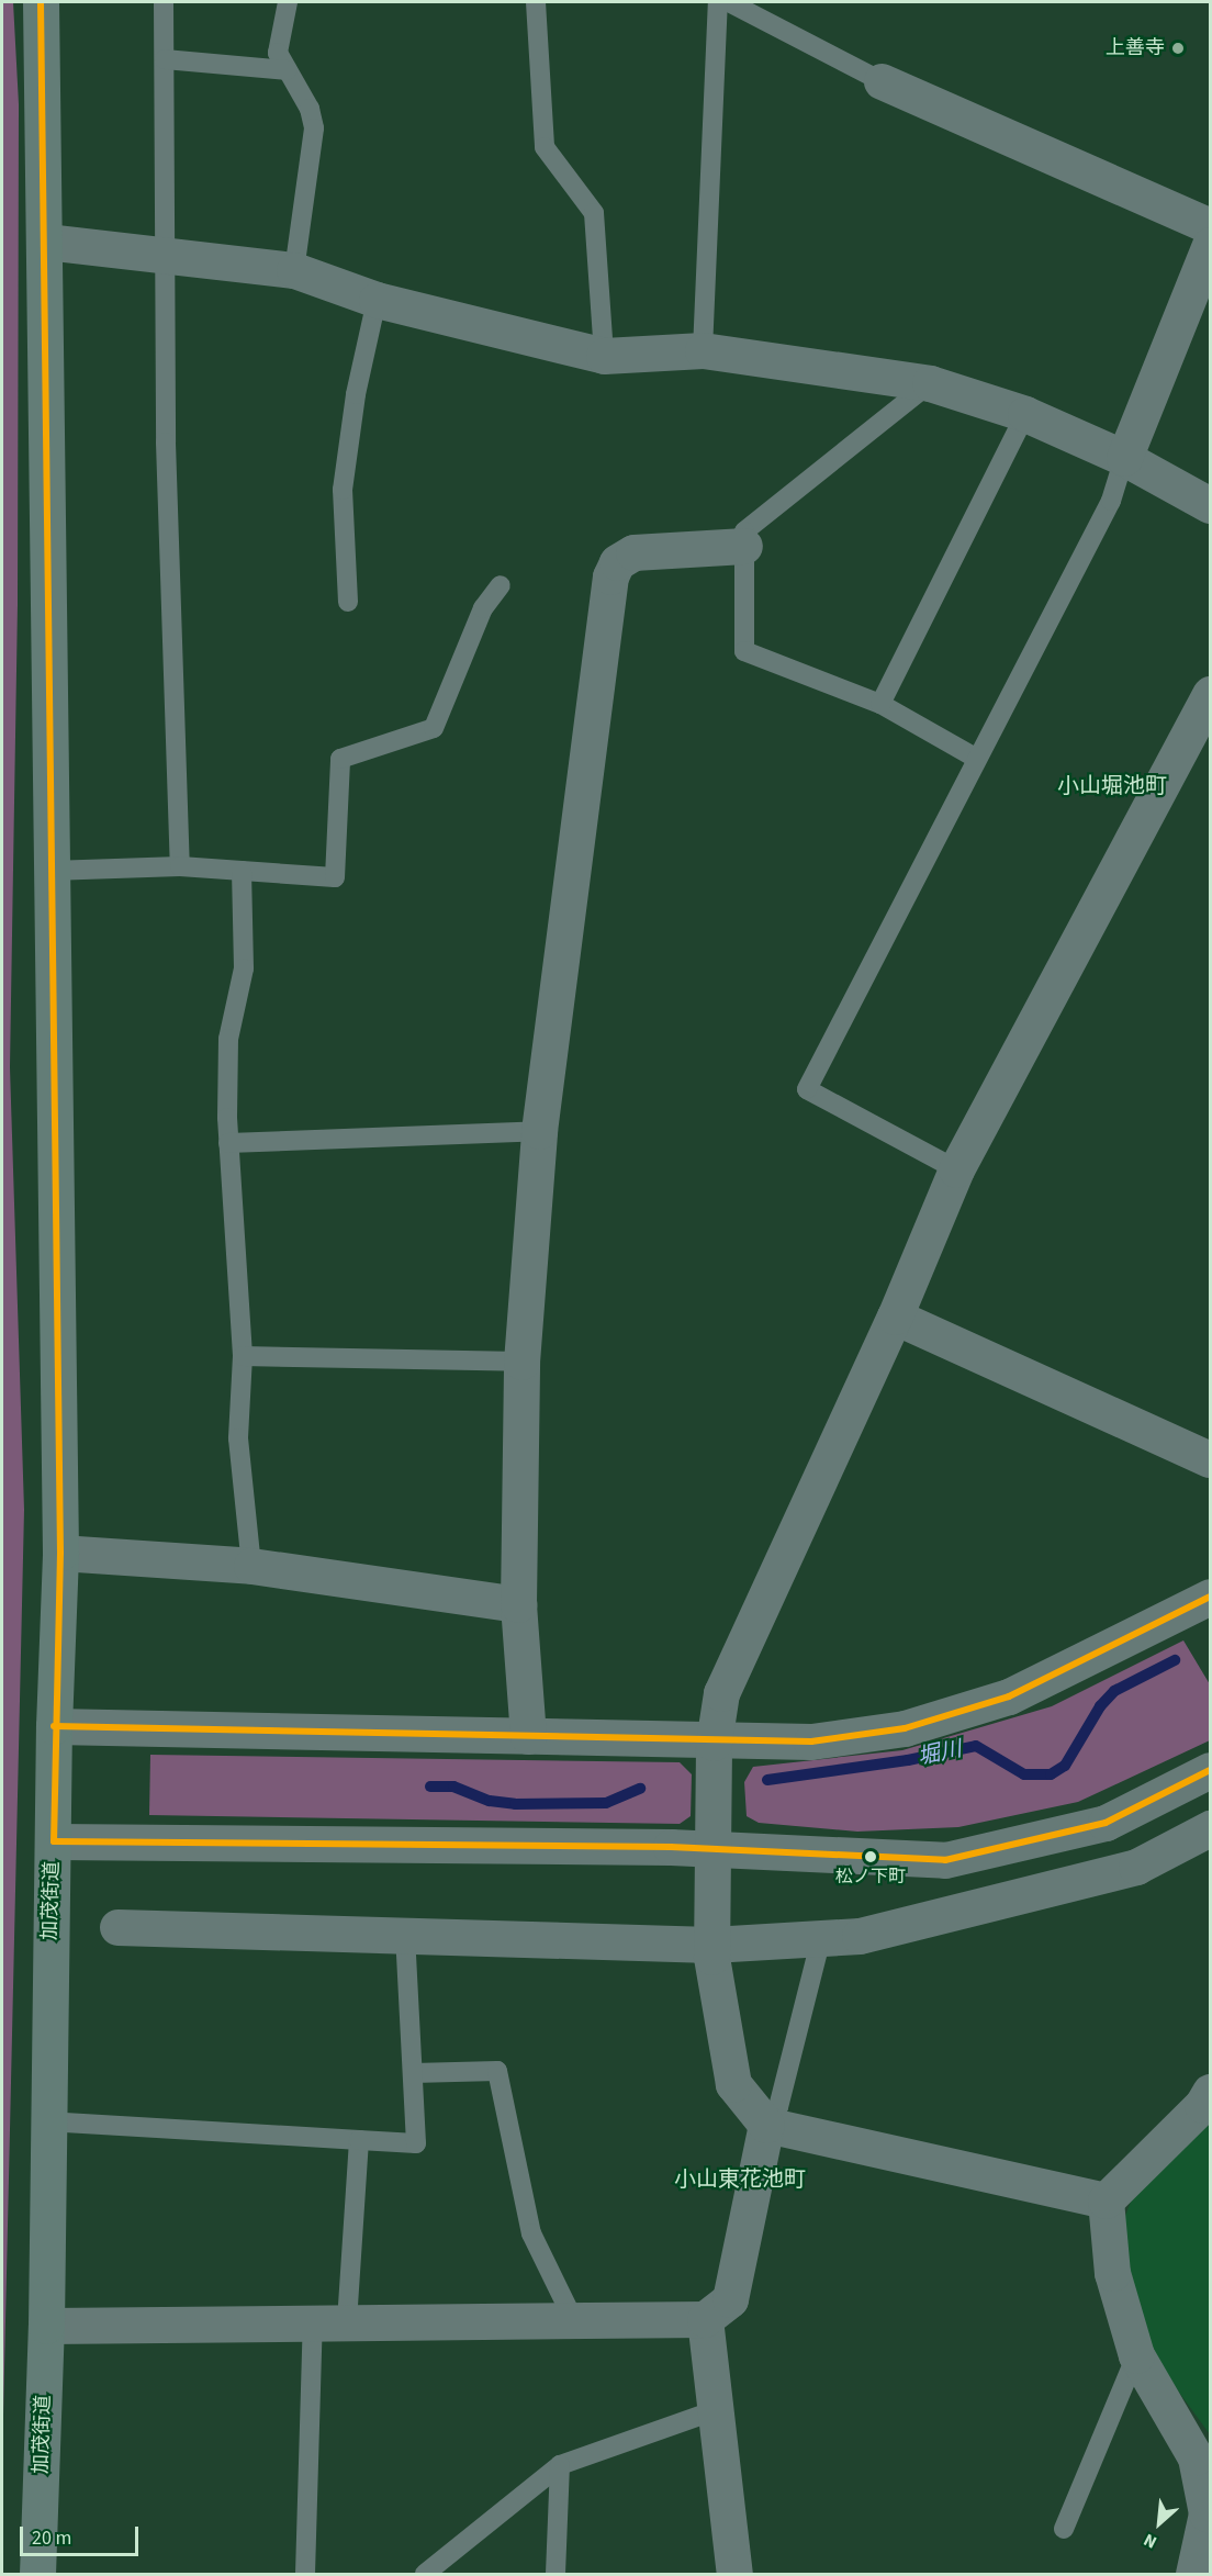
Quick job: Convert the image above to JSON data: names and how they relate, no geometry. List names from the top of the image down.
{
  "streets": {
    "street": ["加茂街道"]
  },
  "districts": ["小山堀池町", "小山東花池町"],
  "water": ["堀川"],
  "places": ["上善寺", "松ノ下町"],
  "scale_bar": "20 m",
  "north": "bottom left"
}
